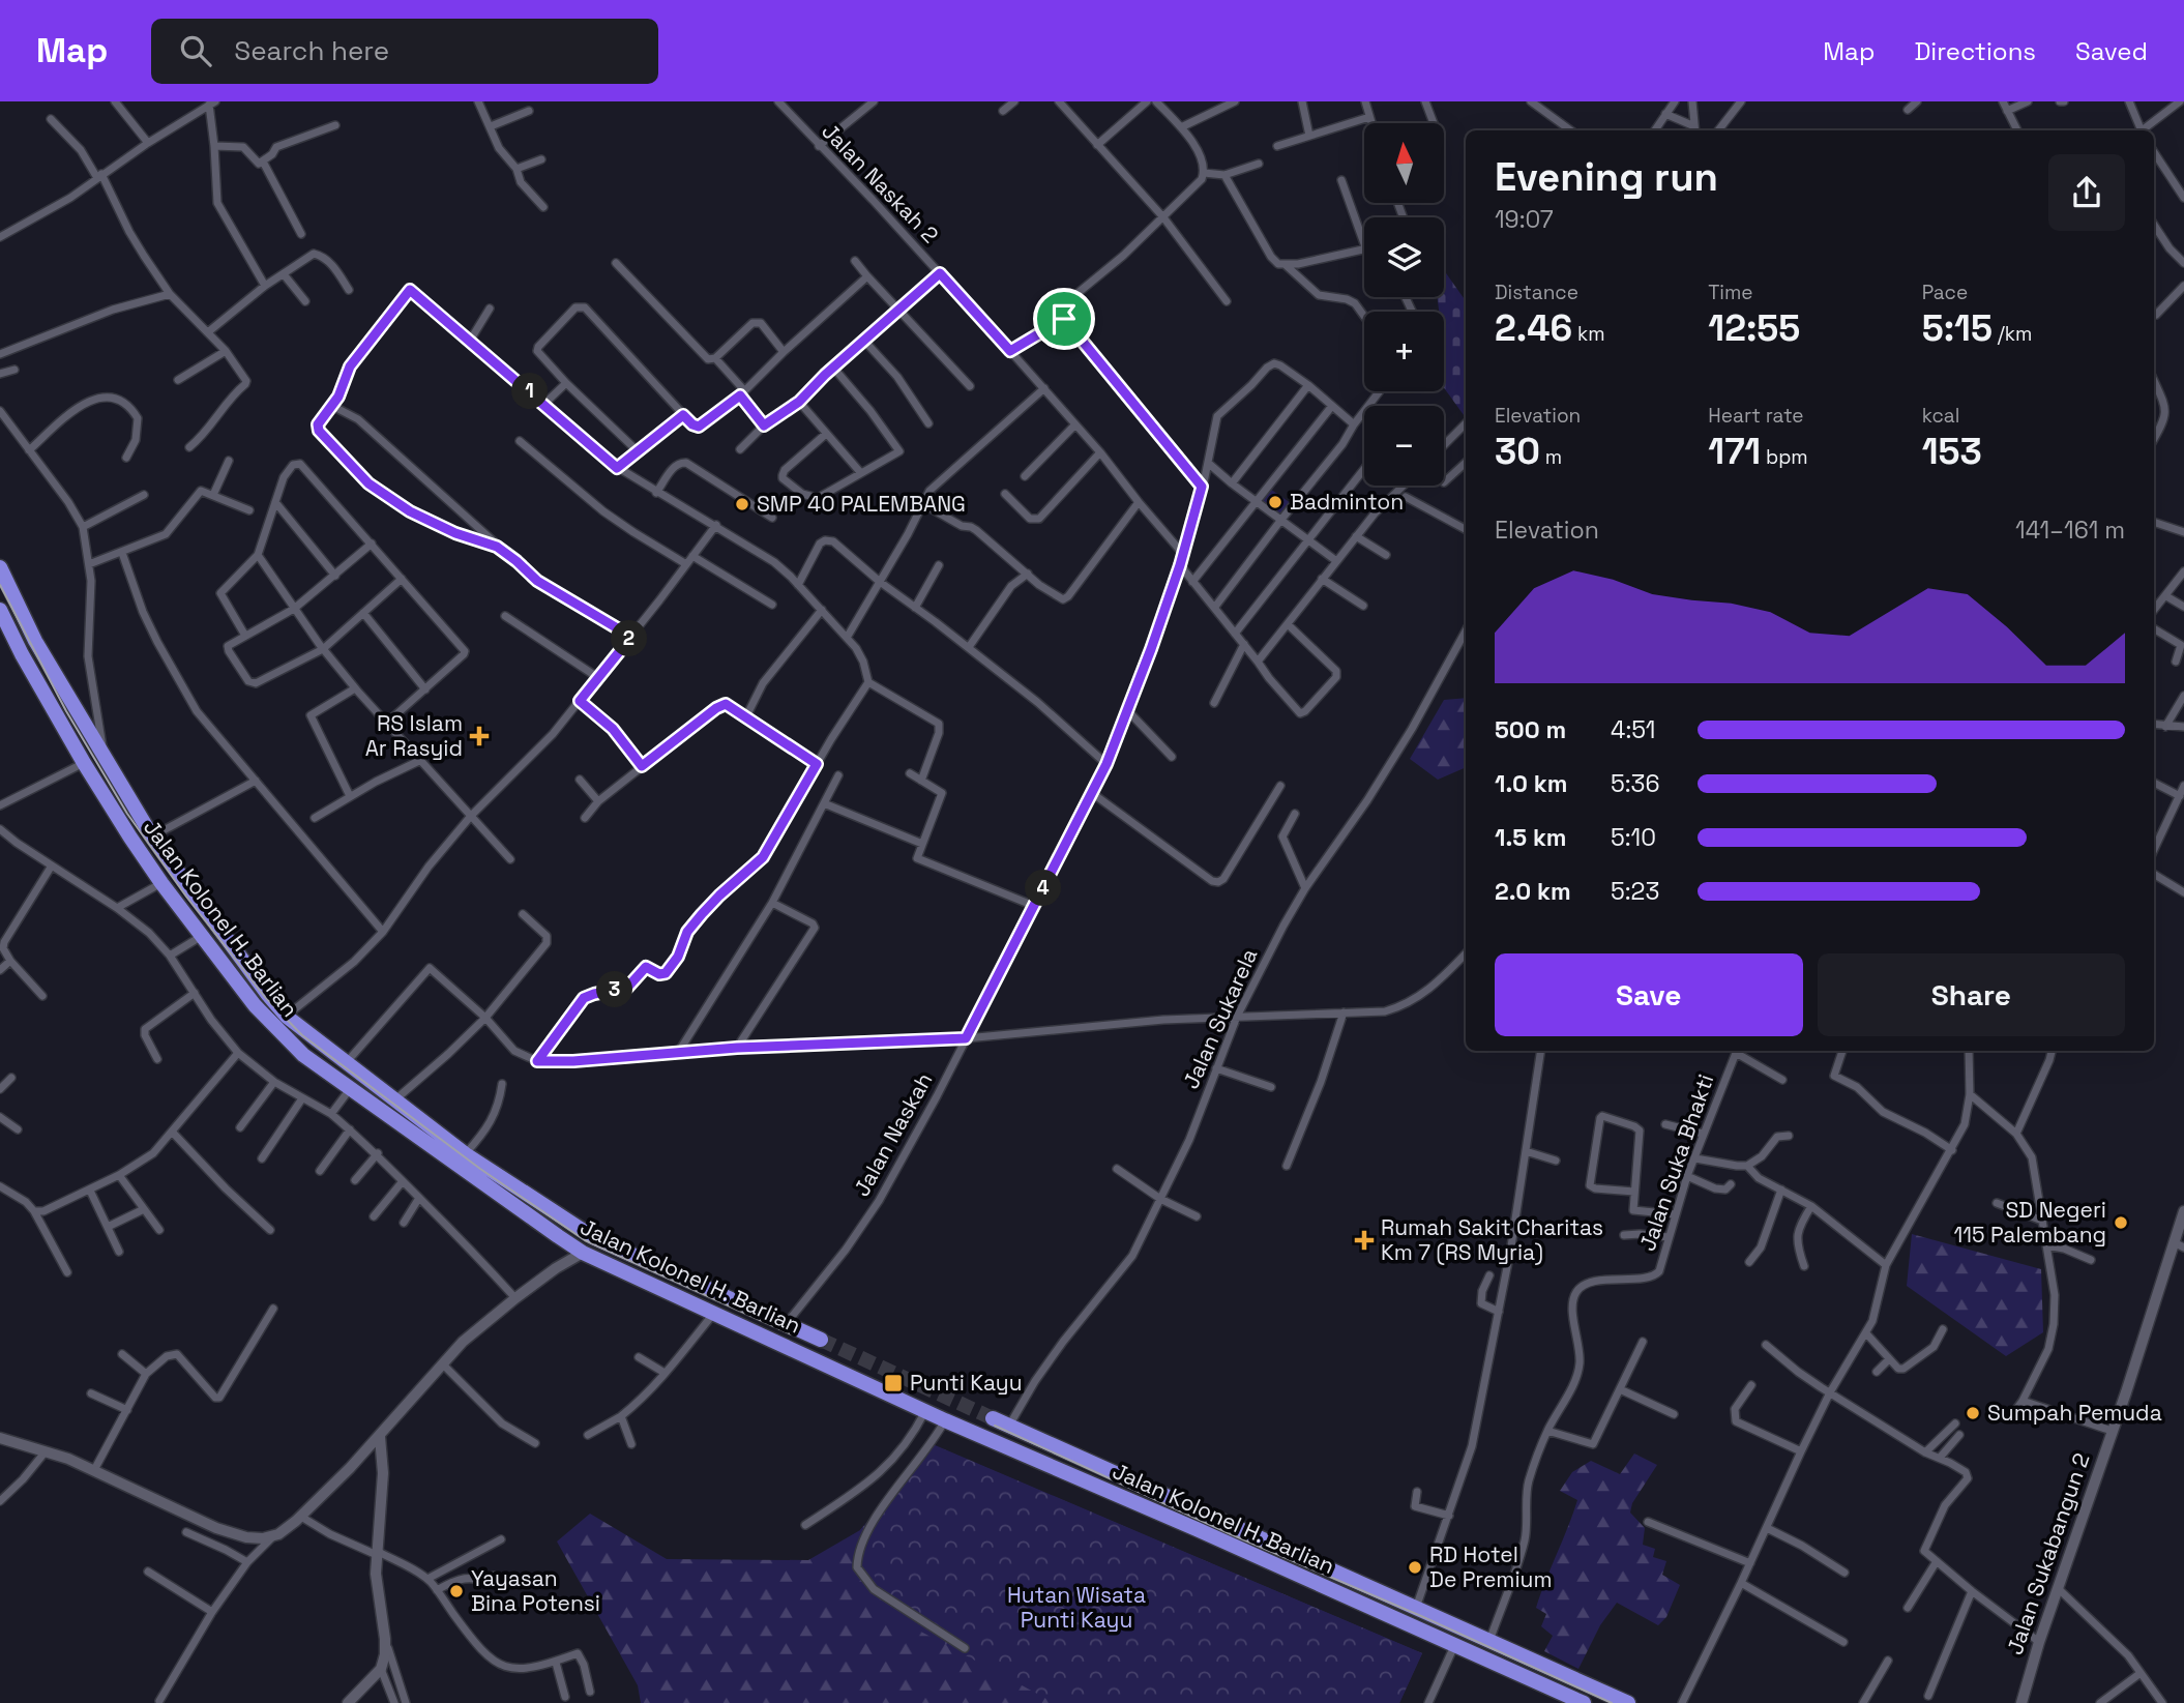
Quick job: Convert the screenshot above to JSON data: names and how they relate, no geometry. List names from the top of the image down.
{
  "streets": {
    "highway": ["Jalan Kolonel H. Barlian"],
    "street": [
      "Jalan Naskah 2",
      "Jalan Sukarela",
      "Jalan Naskah",
      "Jalan Suka Bhakti",
      "Jalan Sukabangun 2"
    ]
  },
  "crossings": [
    ["Jalan Naskah 2", "Jalan Naskah"],
    ["Jalan Kolonel H. Barlian", "Jalan Sukarela"],
    ["Jalan Kolonel H. Barlian", "Jalan Suka Bhakti"]
  ],
  "parks": ["Hutan Wisata Punti Kayu"],
  "places": {
    "other": [
      "Badminton",
      "SMP 40 PALEMBANG",
      "SD Negeri 115 Palembang",
      "Sumpah Pemuda",
      "RD Hotel De Premium",
      "Yayasan Bina Potensi"
    ],
    "health": ["RS Islam Ar Rasyid", "Rumah Sakit Charitas Km 7 (RS Myria)"],
    "transit": ["Punti Kayu"]
  },
  "north": "top",
  "page": {
    "header": "Map",
    "search": "Search here",
    "nav": ["Map", "Directions", "Saved"],
    "map_buttons": ["+", "−"],
    "heading": ["Evening run", "19:07"],
    "stats": [
      ["Distance", "2.46 km"],
      ["Time", "12:55"],
      ["Pace", "5:15 /km"],
      ["Elevation", "30 m"],
      ["Heart rate", "171 bpm"],
      ["kcal", "153"]
    ],
    "pins": [
      "1",
      "2",
      "4",
      "3"
    ],
    "chart": ["Elevation", "141–161 m"],
    "list": [
      {
        "name": "500 m",
        "note": "4:51"
      },
      {
        "name": "1.0 km",
        "note": "5:36"
      },
      {
        "name": "1.5 km",
        "note": "5:10"
      },
      {
        "name": "2.0 km",
        "note": "5:23"
      }
    ],
    "buttons": ["Save", "Share"]
  }
}
